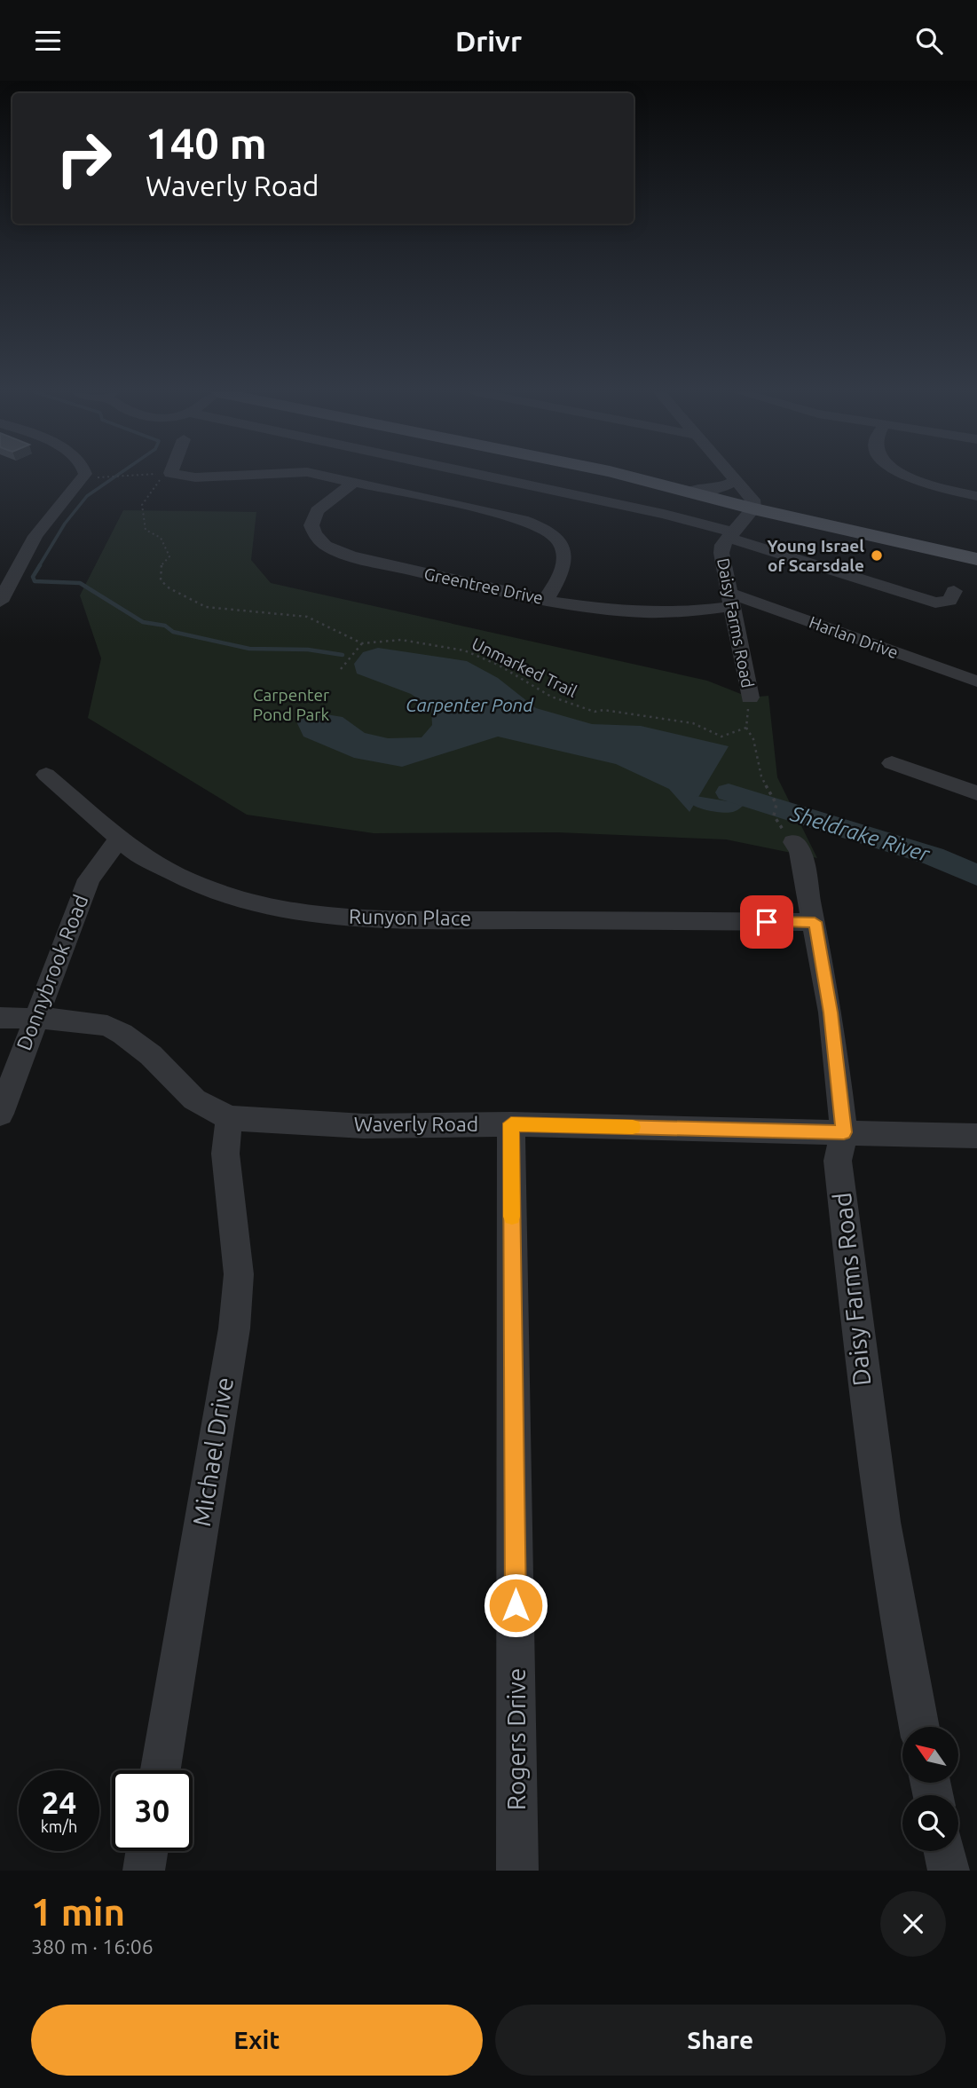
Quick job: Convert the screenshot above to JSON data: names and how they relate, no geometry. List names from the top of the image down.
{
  "streets": {
    "street": [
      "Greentree Drive",
      "Daisy Farms Road",
      "Harlan Drive",
      "Runyon Place",
      "Donnybrook Road",
      "Waverly Road",
      "Michael Drive",
      "Rogers Drive"
    ],
    "path": ["Unmarked Trail"]
  },
  "crossings": [
    ["Greentree Drive", "Daisy Farms Road"],
    ["Greentree Drive", "Harlan Drive"],
    ["Daisy Farms Road", "Harlan Drive"],
    ["Daisy Farms Road", "Unmarked Trail"],
    ["Daisy Farms Road", "Runyon Place"],
    ["Daisy Farms Road", "Waverly Road"],
    ["Runyon Place", "Donnybrook Road"],
    ["Donnybrook Road", "Waverly Road"],
    ["Waverly Road", "Michael Drive"],
    ["Waverly Road", "Rogers Drive"]
  ],
  "water": ["Carpenter Pond", "Sheldrake River"],
  "parks": ["Carpenter Pond Park"],
  "places": ["Young Israel of Scarsdale"],
  "north": "top left",
  "page": {
    "header": "Drivr",
    "turn": ["140 m", "Waverly Road"],
    "speed": "24 km/h",
    "limit": "30",
    "heading": ["1 min", "380 m · 16:06"],
    "buttons": ["Exit", "Share"]
  }
}
